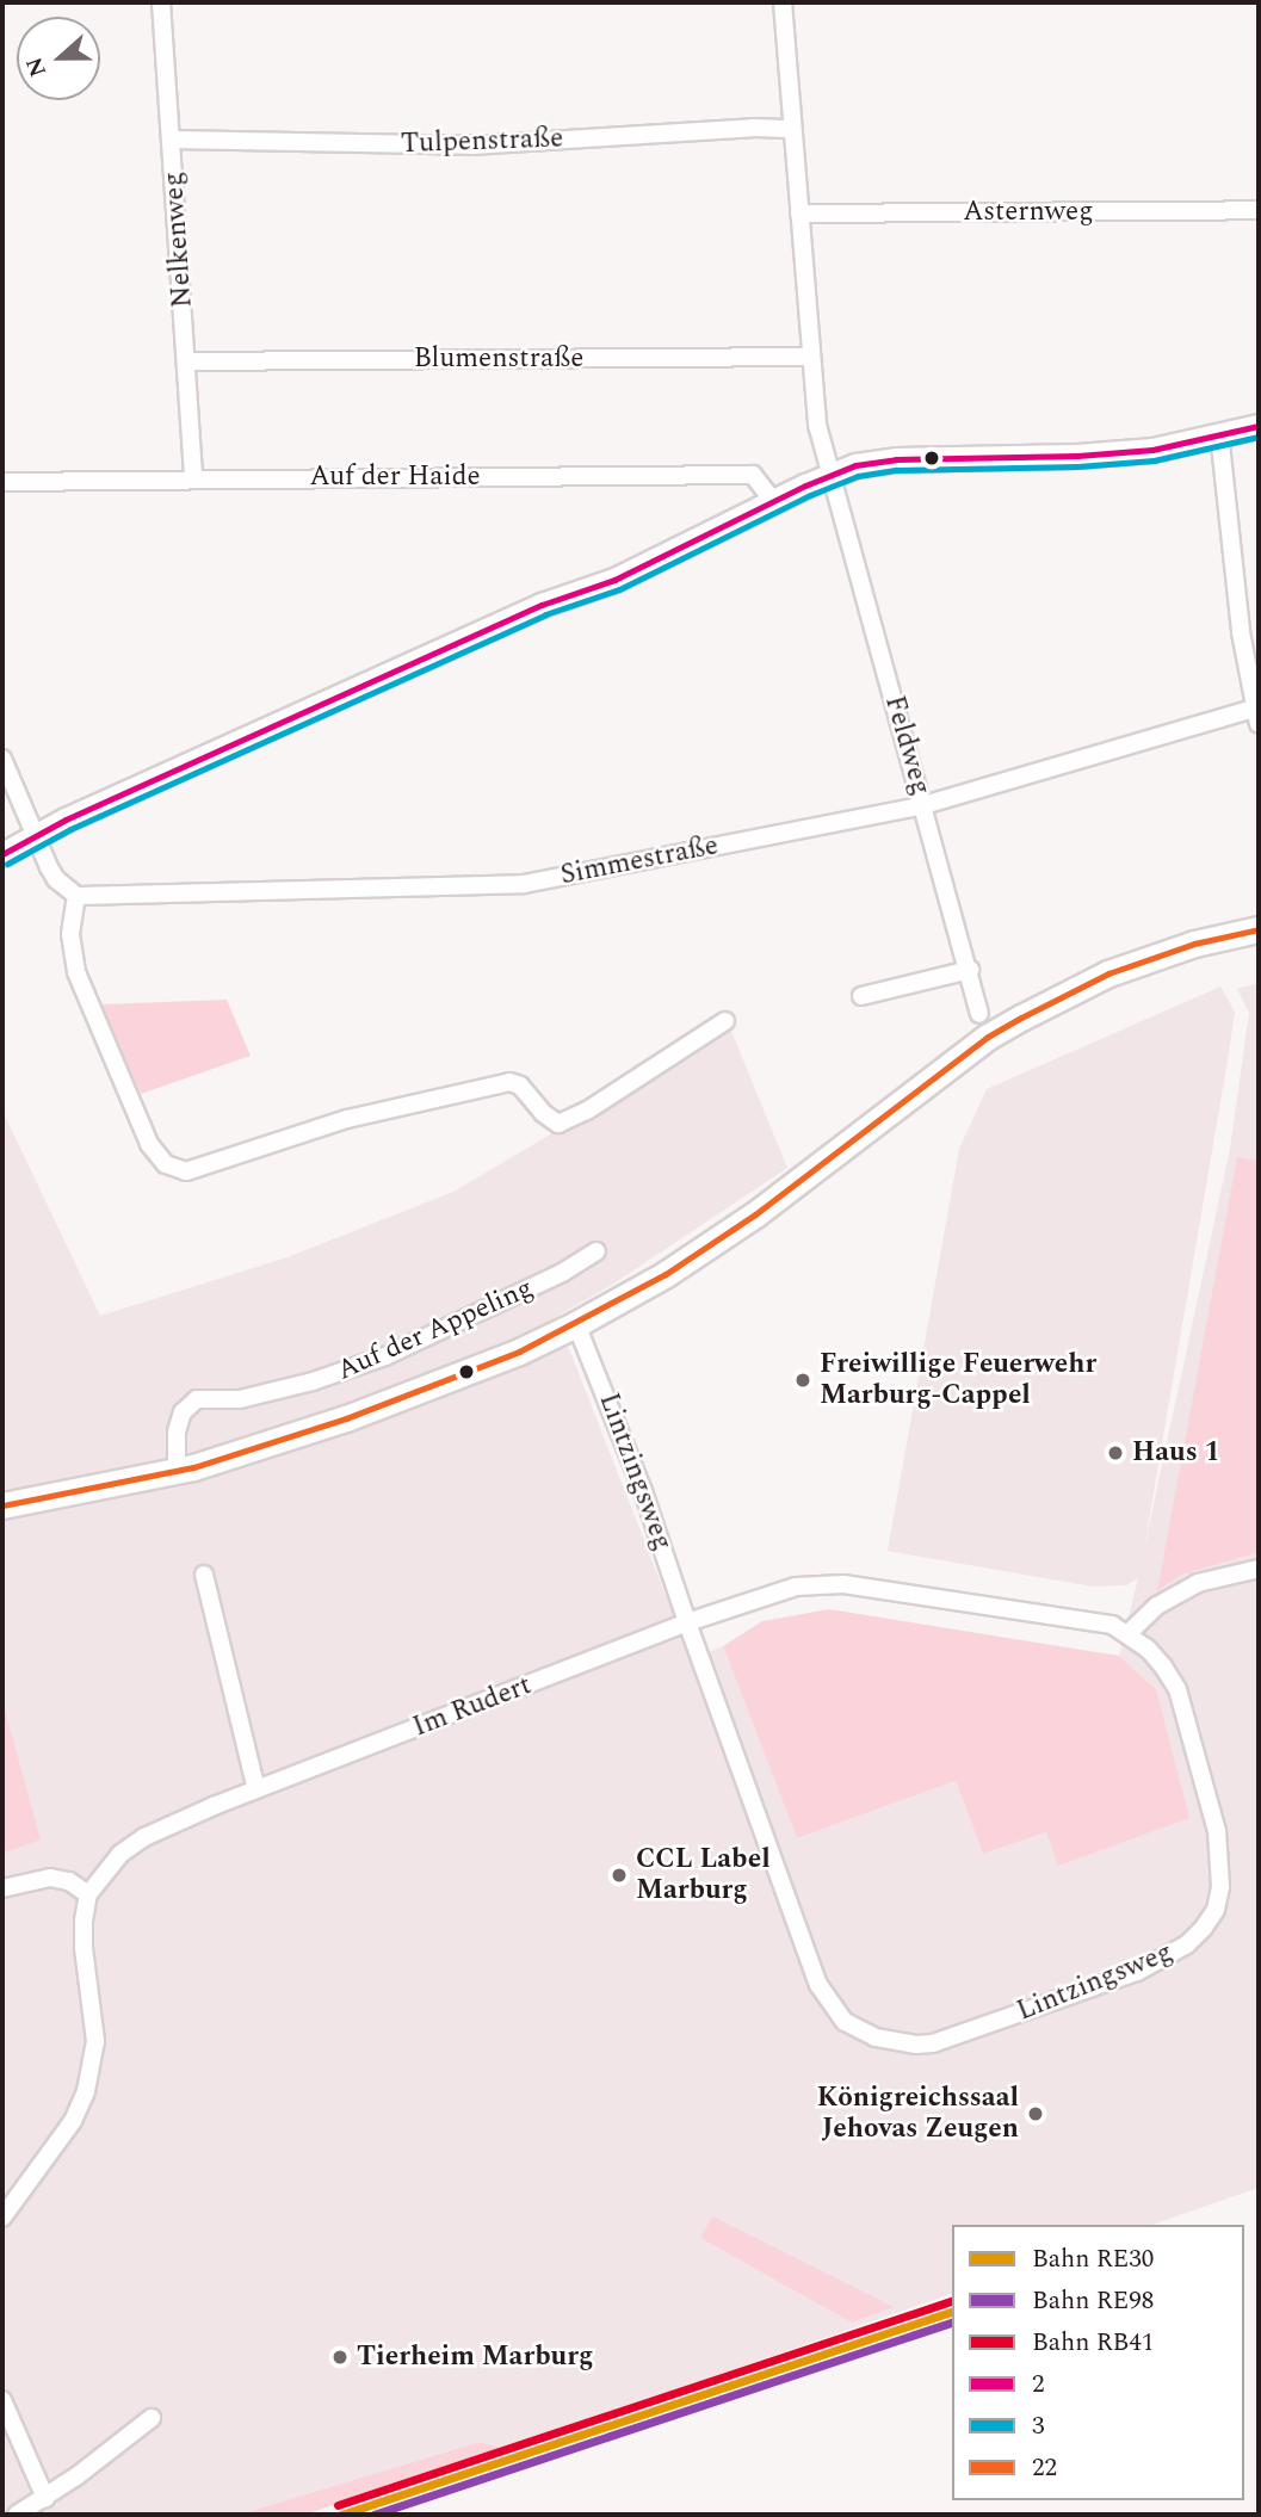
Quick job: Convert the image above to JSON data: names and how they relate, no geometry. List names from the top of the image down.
{
  "streets": {
    "street": [
      "Tulpenstraße",
      "Asternweg",
      "Nelkenweg",
      "Blumenstraße",
      "Auf der Haide",
      "Feldweg",
      "Simmestraße",
      "Auf der Appeling",
      "Lintzingsweg",
      "Im Rudert"
    ]
  },
  "crossings": [
    ["Tulpenstraße", "Nelkenweg"],
    ["Tulpenstraße", "Feldweg"],
    ["Asternweg", "Feldweg"],
    ["Nelkenweg", "Blumenstraße"],
    ["Nelkenweg", "Auf der Haide"],
    ["Blumenstraße", "Feldweg"],
    ["Feldweg", "Simmestraße"],
    ["Lintzingsweg", "Im Rudert"]
  ],
  "places": [
    "Freiwillige Feuerwehr Marburg-Cappel",
    "Haus 1",
    "CCL Label Marburg",
    "Königreichssaal Jehovas Zeugen",
    "Tierheim Marburg"
  ],
  "lines": [
    "transit line 2",
    "transit line 3",
    "transit line 22",
    "rail line RB41",
    "rail line RE30",
    "rail line RE98"
  ],
  "legend": [
    "Bahn RE30",
    "Bahn RE98",
    "Bahn RB41",
    "2",
    "3",
    "22"
  ],
  "north": "left"
}
